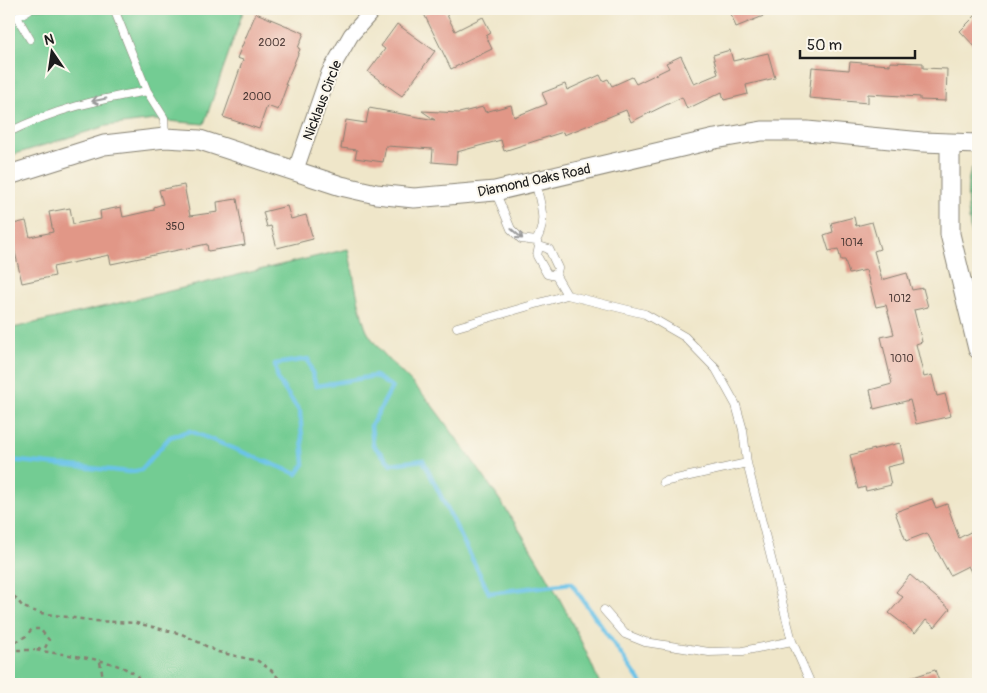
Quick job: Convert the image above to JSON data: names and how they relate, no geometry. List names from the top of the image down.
{
  "streets": {
    "street": ["Nicklaus Circle", "Diamond Oaks Road"]
  },
  "crossings": [
    ["Nicklaus Circle", "Diamond Oaks Road"]
  ],
  "house_numbers": [
    "2002",
    "2000",
    "350",
    "1014",
    "1012",
    "1010"
  ],
  "scale_bar": "50 m",
  "north": "top"
}
